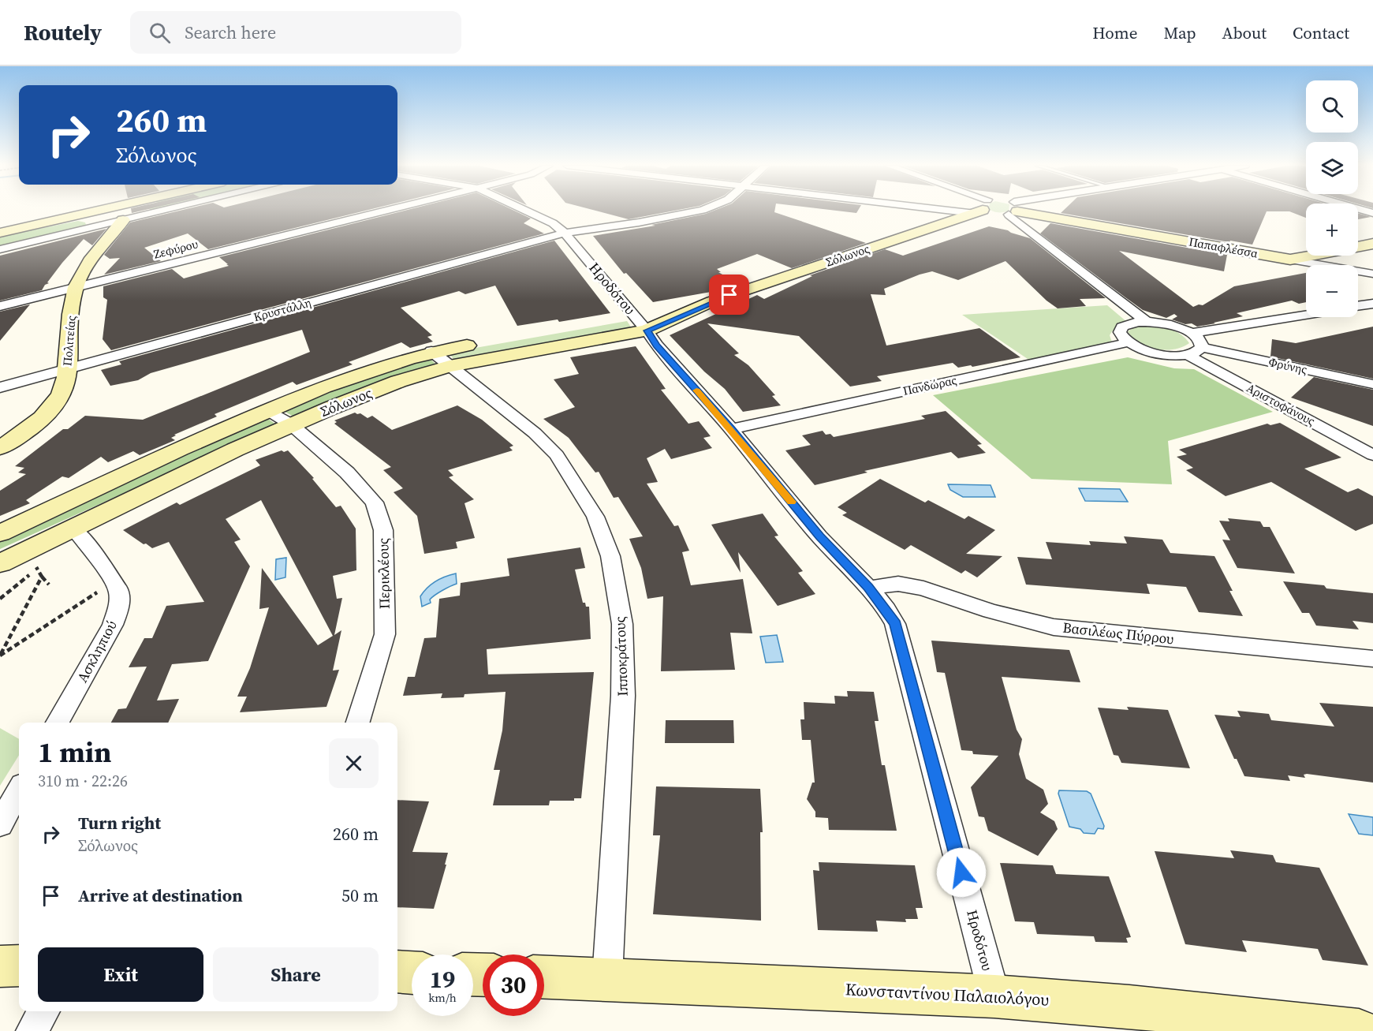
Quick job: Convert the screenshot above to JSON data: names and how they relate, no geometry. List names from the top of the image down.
{
  "streets": {
    "street": [
      "Παπαφλέσσα",
      "Ζεφύρου",
      "Σόλωνος",
      "Ηροδότου",
      "Κρυστάλλη",
      "Πολιτείας",
      "Φρύνης",
      "Πανδώρας",
      "Αριστοφάνους",
      "Περικλέους",
      "Βασιλέως Πύρρου",
      "Ασκληπιού",
      "Ιπποκράτους",
      "Κωνσταντίνου Παλαιολόγου"
    ]
  },
  "crossings": [
    ["Ζεφύρου", "Πολιτείας"],
    ["Σόλωνος", "Ηροδότου"],
    ["Σόλωνος", "Περικλέους"],
    ["Σόλωνος", "Ασκληπιού"],
    ["Σόλωνος", "Ιπποκράτους"],
    ["Ηροδότου", "Κρυστάλλη"],
    ["Ηροδότου", "Πανδώρας"],
    ["Ηροδότου", "Βασιλέως Πύρρου"],
    ["Ηροδότου", "Κωνσταντίνου Παλαιολόγου"],
    ["Κρυστάλλη", "Πολιτείας"],
    ["Ιπποκράτους", "Κωνσταντίνου Παλαιολόγου"]
  ],
  "page": {
    "header": "Routely",
    "search": "Search here",
    "nav": [
      "Home",
      "Map",
      "About",
      "Contact"
    ],
    "map_buttons": ["+", "−"],
    "turn": ["260 m", "Σόλωνος"],
    "heading": ["1 min", "310 m · 22:26"],
    "list": [
      {
        "name": "Turn right",
        "note": "Σόλωνος",
        "value": "260 m"
      },
      {
        "name": "Arrive at destination",
        "value": "50 m"
      }
    ],
    "buttons": ["Exit", "Share"],
    "speed": "19 km/h",
    "limit": "30"
  }
}
